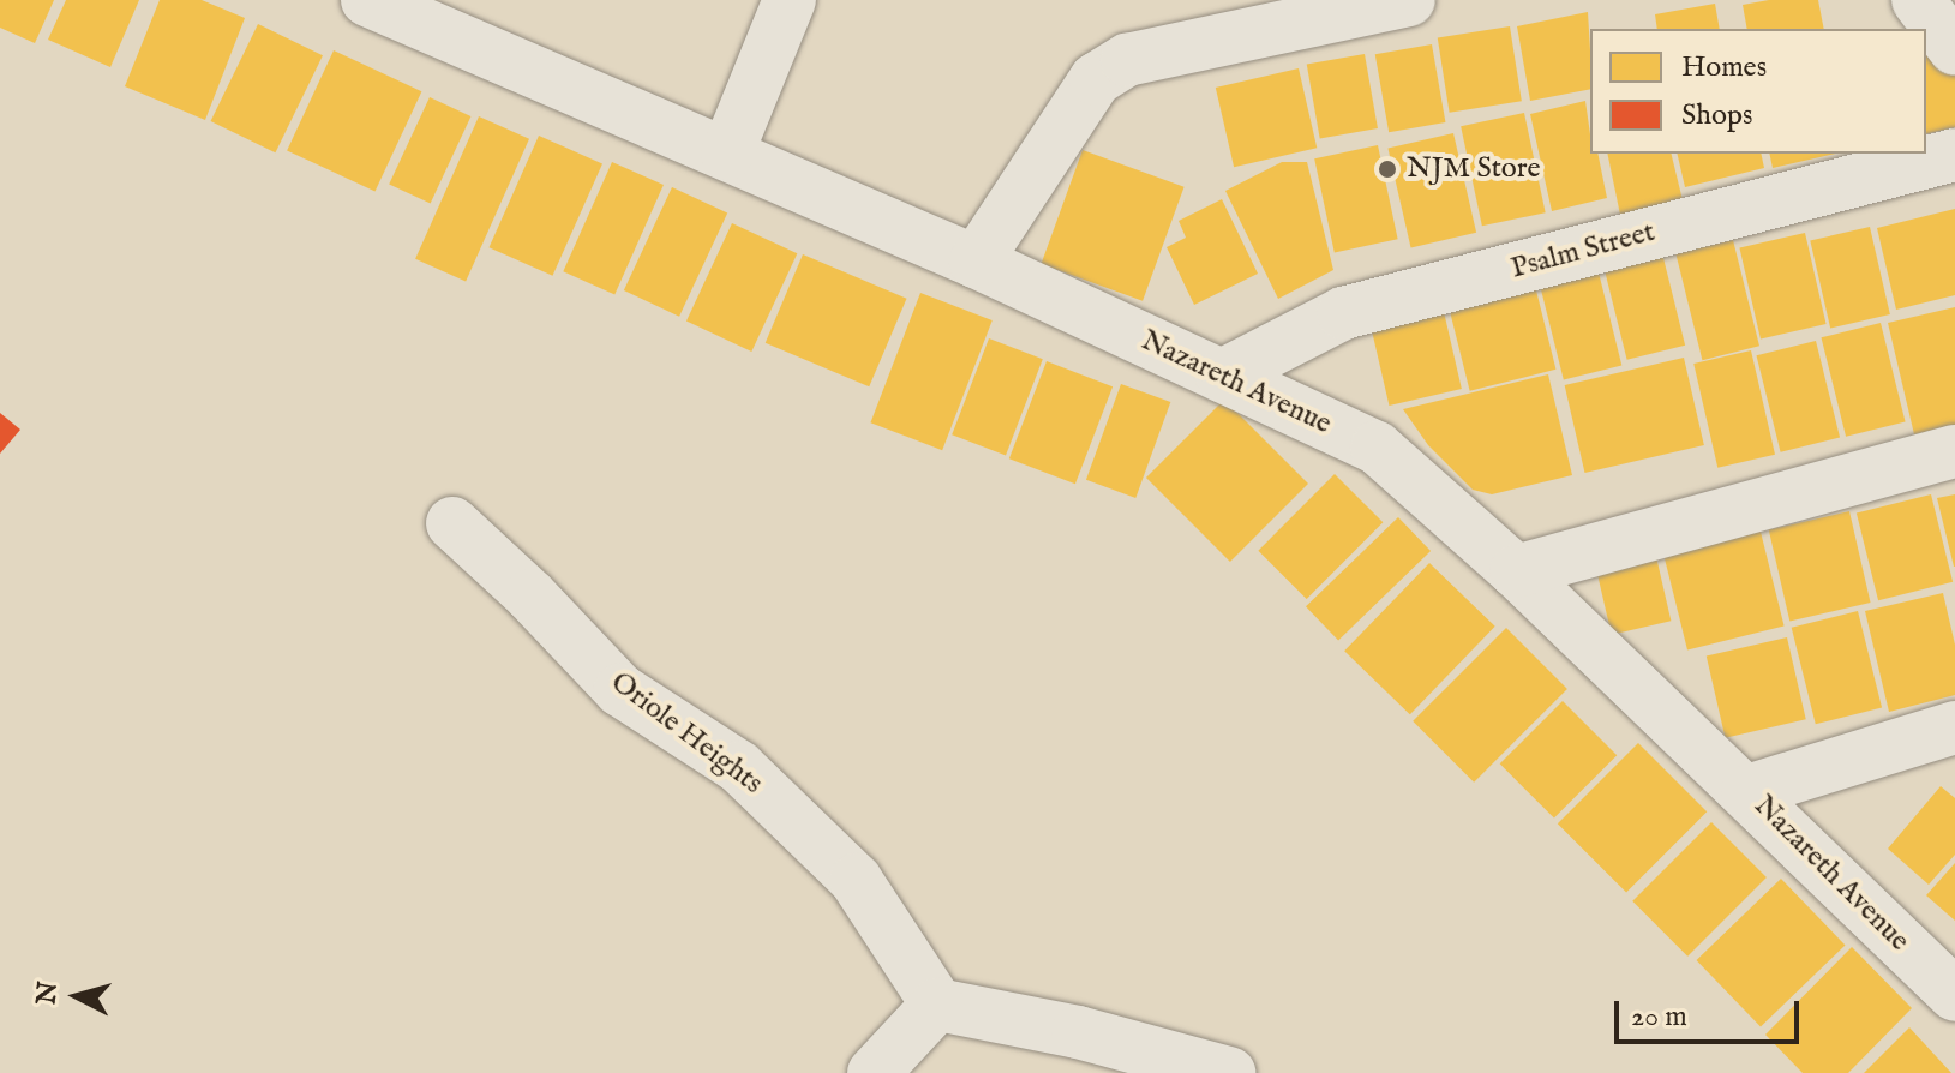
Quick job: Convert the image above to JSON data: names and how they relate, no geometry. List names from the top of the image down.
{
  "streets": {
    "street": ["Psalm Street", "Nazareth Avenue", "Oriole Heights"]
  },
  "crossings": [
    ["Psalm Street", "Nazareth Avenue"]
  ],
  "places": ["NJM Store"],
  "legend": ["Homes", "Shops"],
  "scale_bar": "20 m",
  "north": "left"
}
